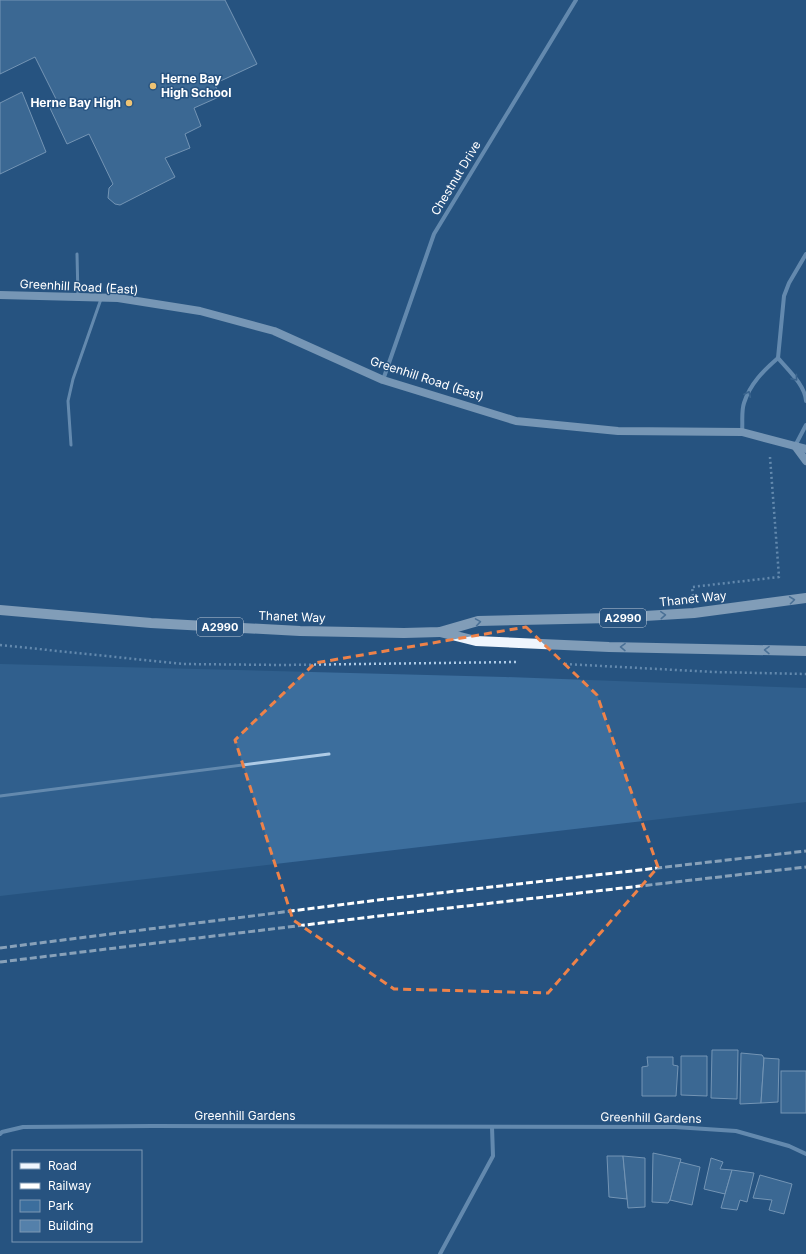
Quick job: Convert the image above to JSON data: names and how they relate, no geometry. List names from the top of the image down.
{
  "streets": {
    "main road": ["Thanet Way", "A2990"],
    "street": ["Chestnut Drive", "Greenhill Road (East)", "Greenhill Gardens"]
  },
  "crossings": [
    ["Chestnut Drive", "Greenhill Road (East)"]
  ],
  "places": ["Herne Bay High School", "Herne Bay High"],
  "legend": [
    "Road",
    "Railway",
    "Park",
    "Building"
  ]
}
